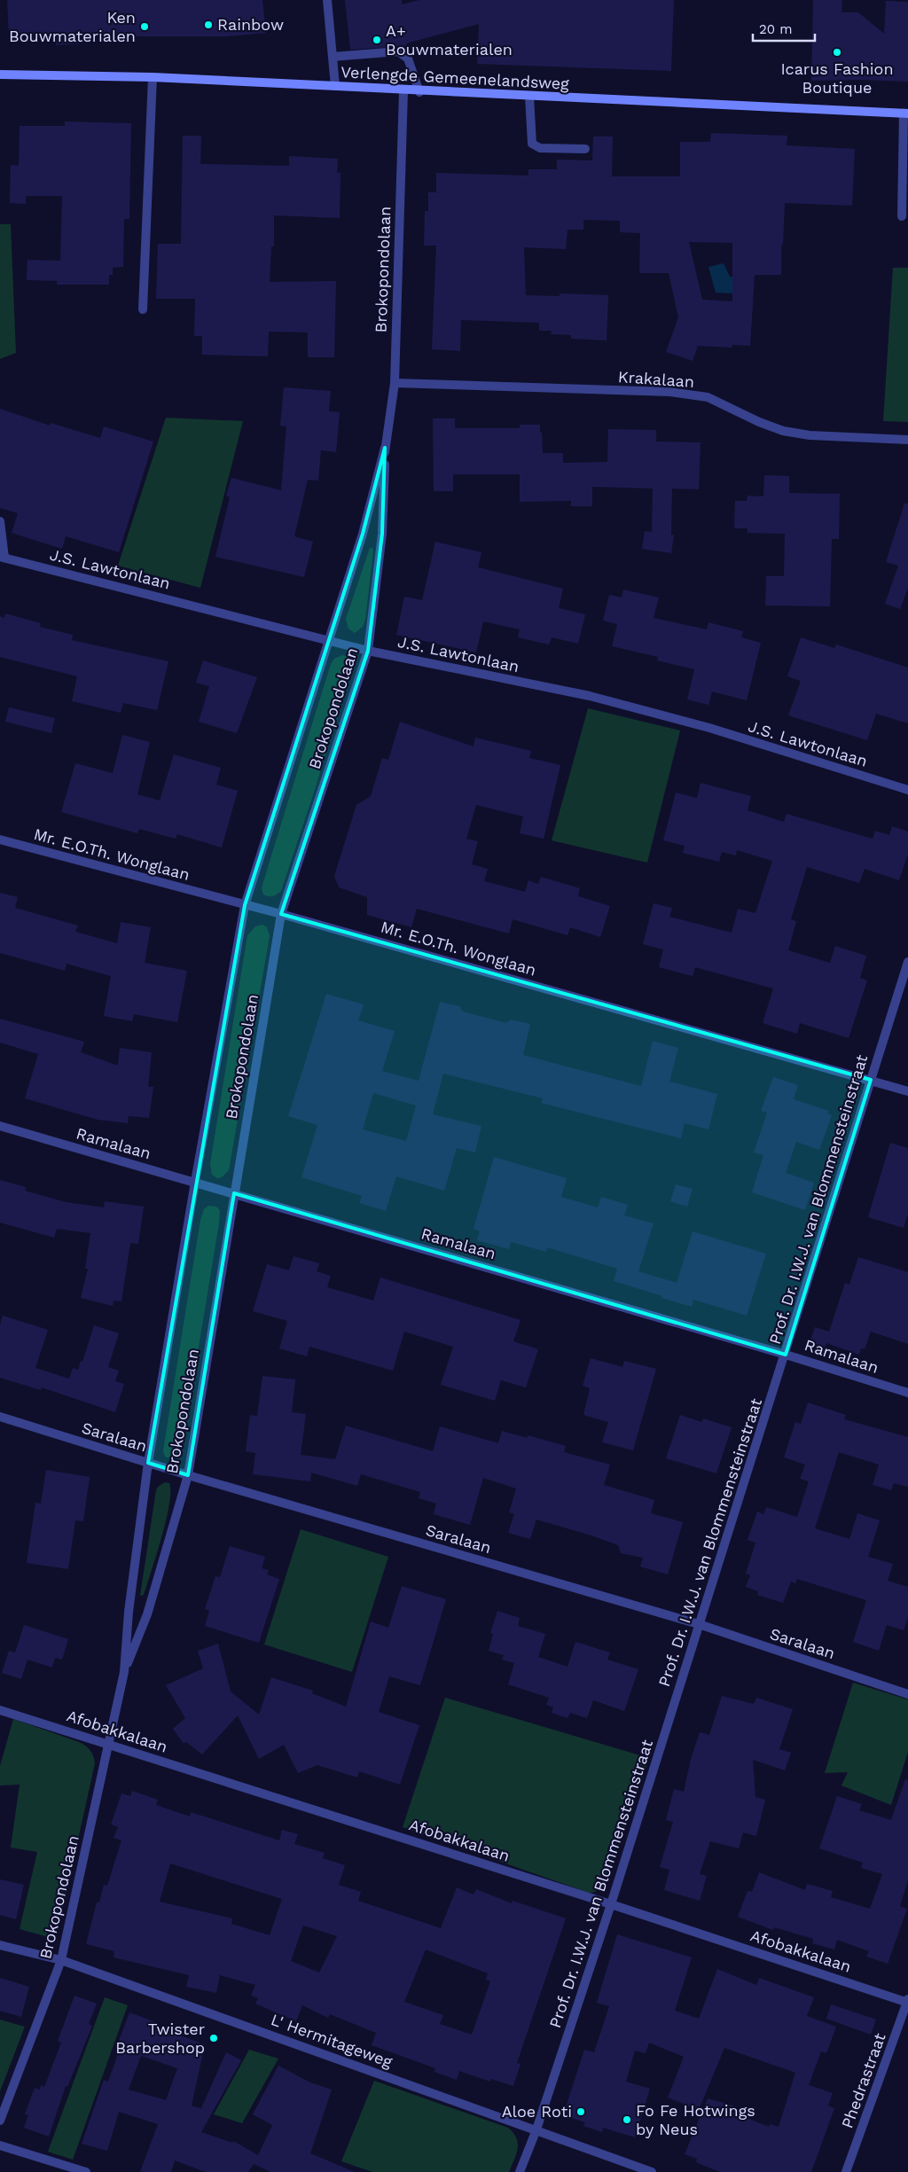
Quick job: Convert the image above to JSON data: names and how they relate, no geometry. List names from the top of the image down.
{
  "streets": {
    "street": [
      "Verlengde Gemeenelandsweg",
      "Brokopondolaan",
      "Krakalaan",
      "J.S. Lawtonlaan",
      "Mr. E.O.Th. Wonglaan",
      "Ramalaan",
      "Prof. Dr. I.W.J. van Blommensteinstraat",
      "Saralaan",
      "Afobakkalaan",
      "L' Hermitageweg",
      "Phedrastraat"
    ]
  },
  "crossings": [
    ["Verlengde Gemeenelandsweg", "Brokopondolaan"],
    ["Brokopondolaan", "Krakalaan"],
    ["Brokopondolaan", "J.S. Lawtonlaan"],
    ["Brokopondolaan", "Mr. E.O.Th. Wonglaan"],
    ["Brokopondolaan", "Ramalaan"],
    ["Brokopondolaan", "Saralaan"],
    ["Brokopondolaan", "Afobakkalaan"],
    ["Brokopondolaan", "L' Hermitageweg"],
    ["Mr. E.O.Th. Wonglaan", "Prof. Dr. I.W.J. van Blommensteinstraat"],
    ["Ramalaan", "Prof. Dr. I.W.J. van Blommensteinstraat"],
    ["Prof. Dr. I.W.J. van Blommensteinstraat", "Saralaan"],
    ["Prof. Dr. I.W.J. van Blommensteinstraat", "Afobakkalaan"],
    ["Prof. Dr. I.W.J. van Blommensteinstraat", "L' Hermitageweg"],
    ["Afobakkalaan", "Phedrastraat"]
  ],
  "places": [
    "Rainbow",
    "Ken Bouwmaterialen",
    "A+ Bouwmaterialen",
    "Icarus Fashion Boutique",
    "Twister Barbershop",
    "Aloe Roti",
    "Fo Fe Hotwings by Neus"
  ],
  "scale_bar": "20 m"
}
